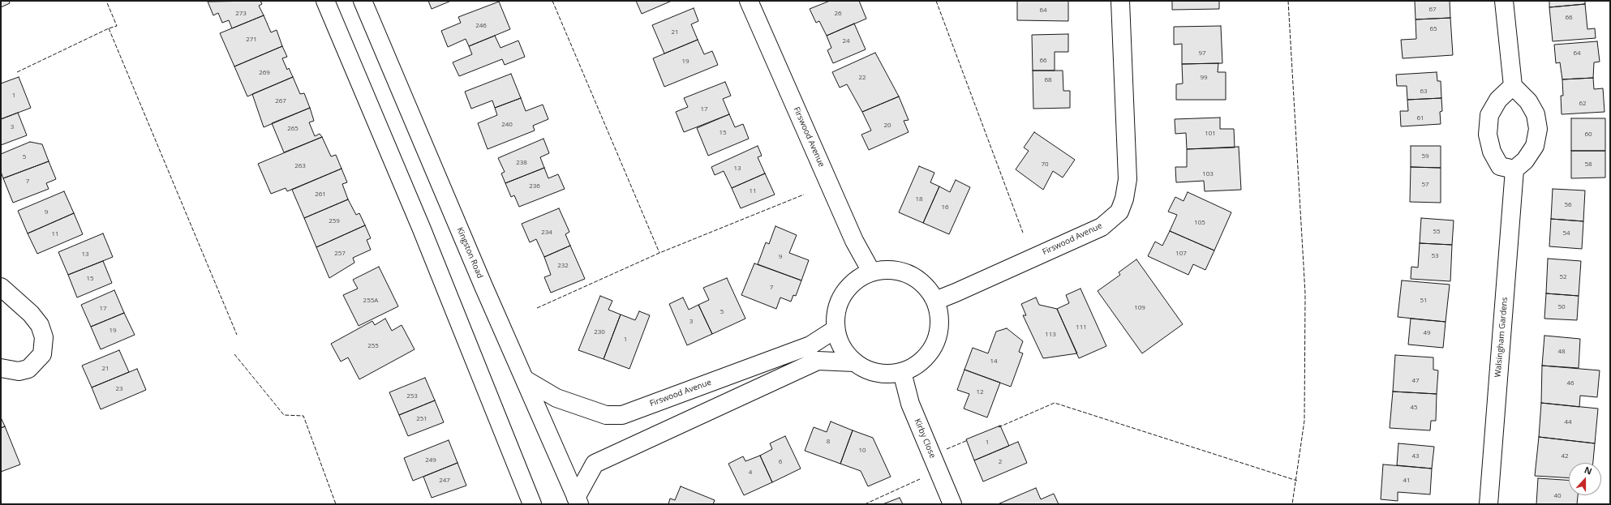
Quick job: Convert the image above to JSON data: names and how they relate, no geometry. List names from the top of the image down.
{
  "streets": {
    "main road": [
      "Firswood Avenue",
      "Kingston Road",
      "Walsingham Gardens",
      "Kirby Close"
    ]
  },
  "crossings": [
    ["Firswood Avenue", "Kingston Road"],
    ["Firswood Avenue", "Kirby Close"]
  ],
  "house_numbers": [
    "67",
    "64",
    "273",
    "26",
    "66",
    "246",
    "65",
    "21",
    "271",
    "24",
    "97",
    "64",
    "66",
    "19",
    "269",
    "22",
    "99",
    "68",
    "63",
    "1",
    "267",
    "62",
    "17",
    "61",
    "240",
    "20",
    "3",
    "265",
    "15",
    "101",
    "60",
    "59",
    "5",
    "238",
    "70",
    "58",
    "263",
    "13",
    "103",
    "7",
    "57",
    "236",
    "11",
    "261",
    "18",
    "56",
    "16",
    "9",
    "259",
    "105",
    "55",
    "234",
    "54",
    "11",
    "257",
    "107",
    "13",
    "53",
    "9",
    "232",
    "52",
    "15",
    "7",
    "255A",
    "51",
    "50",
    "109",
    "17",
    "5",
    "3",
    "111",
    "19",
    "230",
    "49",
    "113",
    "1",
    "255",
    "48",
    "14",
    "21",
    "47",
    "46",
    "23",
    "12",
    "253",
    "45",
    "251",
    "44",
    "8",
    "1",
    "10",
    "43",
    "42",
    "249",
    "6",
    "2",
    "4",
    "247",
    "41",
    "40"
  ],
  "north": "top"
}
